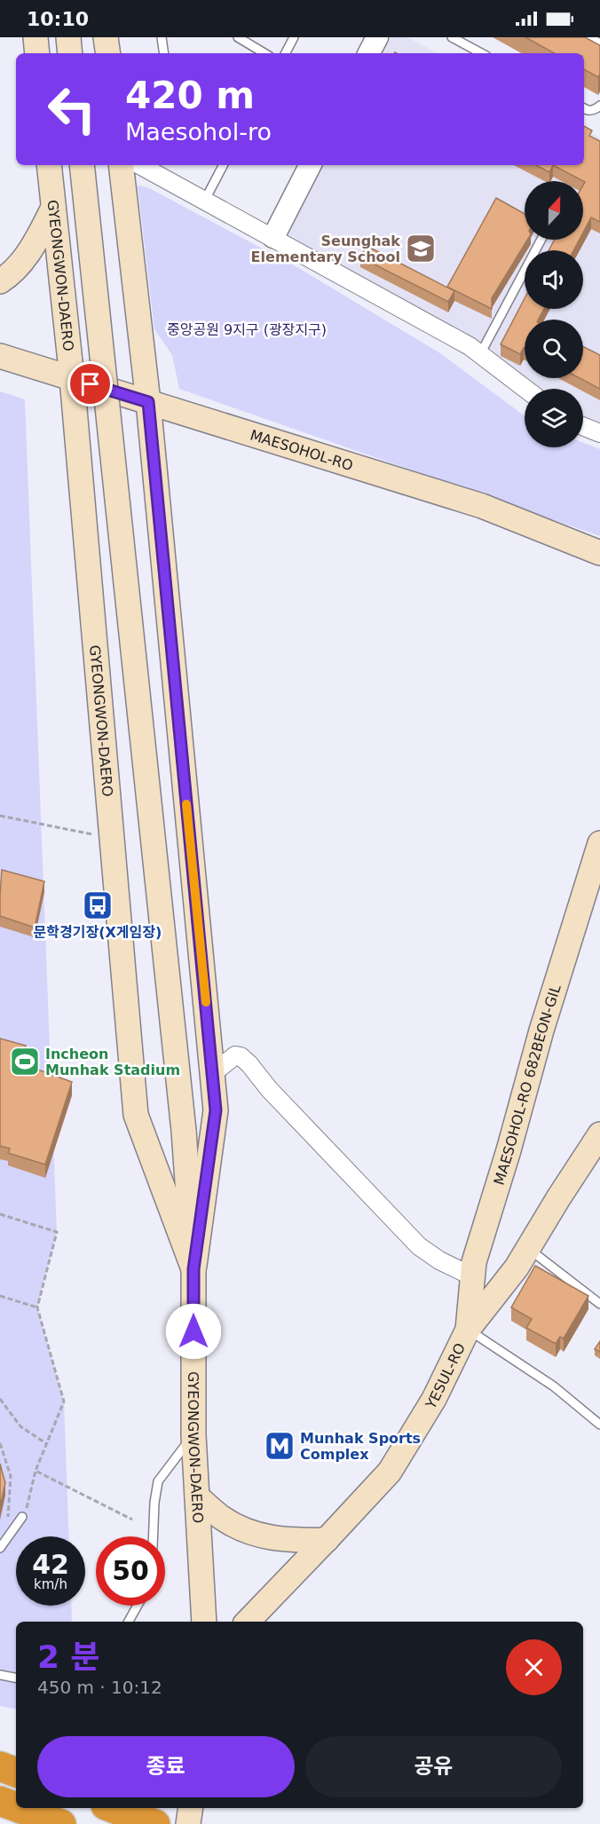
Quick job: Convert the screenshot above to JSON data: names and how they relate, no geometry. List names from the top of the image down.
{
  "streets": {
    "main road": [
      "GYEONGWON-DAERO",
      "MAESOHOL-RO",
      "MAESOHOL-RO 682BEON-GIL",
      "YESUL-RO"
    ]
  },
  "crossings": [
    ["GYEONGWON-DAERO", "MAESOHOL-RO"],
    ["MAESOHOL-RO 682BEON-GIL", "YESUL-RO"]
  ],
  "parks": ["중앙공원 9지구 (광장지구)"],
  "places": {
    "school or university": ["Seunghak Elementary School"],
    "bus stop": ["문학경기장(X게임장)"],
    "sports": ["Incheon Munhak Stadium"],
    "metro station": ["Munhak Sports Complex"]
  },
  "north": "top",
  "page": {
    "status": "10:10",
    "turn": ["420 m", "Maesohol-ro"],
    "speed": "42 km/h",
    "limit": "50",
    "heading": ["2 분", "450 m · 10:12"],
    "buttons": ["종료", "공유"]
  }
}
